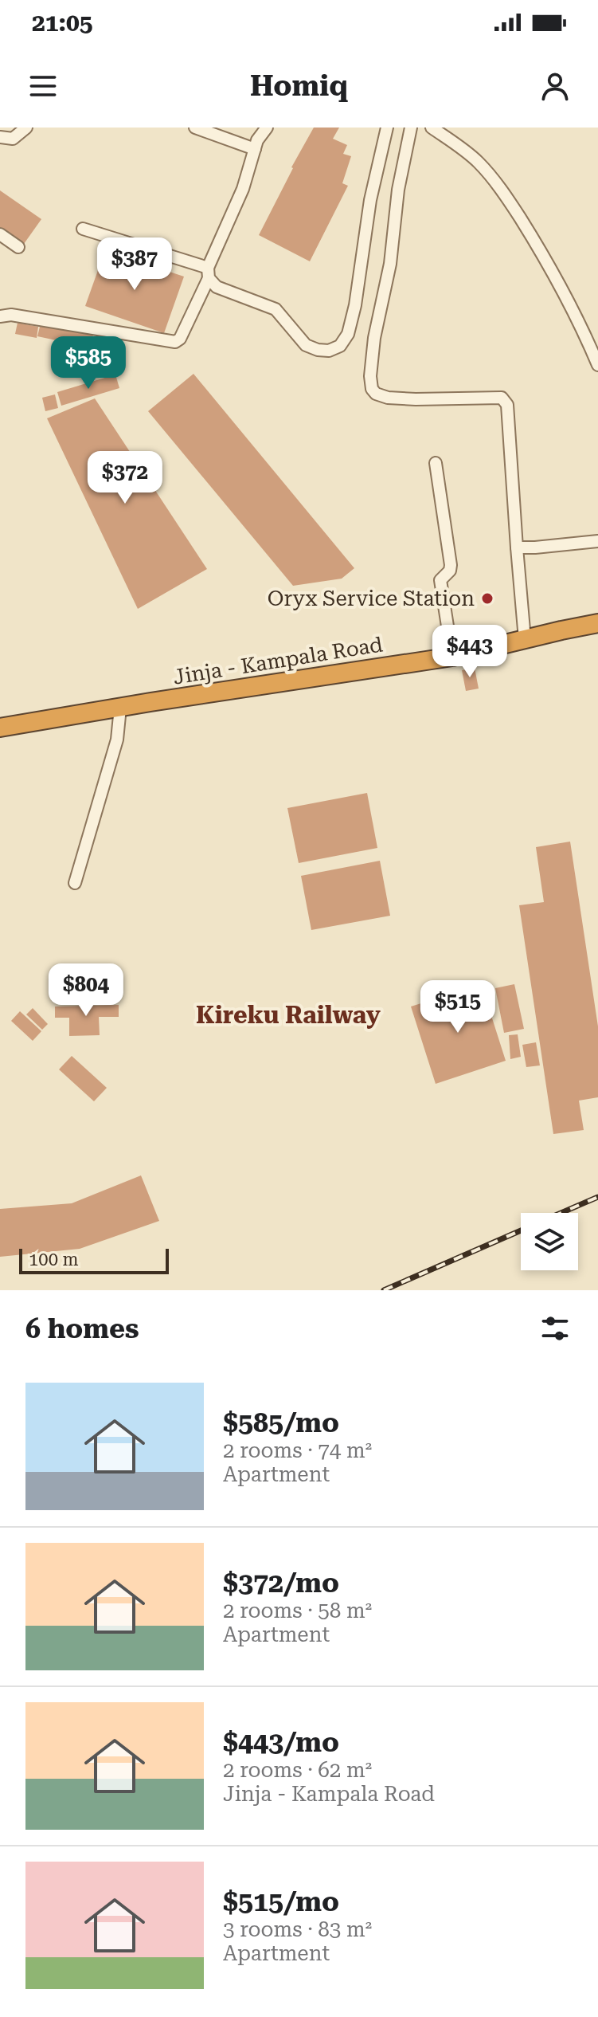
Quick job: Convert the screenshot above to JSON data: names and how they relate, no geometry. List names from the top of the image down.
{
  "streets": {
    "highway": ["Jinja - Kampala Road"]
  },
  "districts": ["Kireku Railway"],
  "places": ["Oryx Service Station"],
  "scale_bar": "100 m",
  "page": {
    "status": "21:05",
    "header": "Homiq",
    "price": [
      "$387",
      "$585",
      "$372",
      "$443",
      "$804",
      "$515"
    ],
    "scale": "100 m",
    "heading": "6 homes",
    "list": [
      {
        "name": "$585/mo",
        "note": "2 rooms · 74 m² · Apartment"
      },
      {
        "name": "$372/mo",
        "note": "2 rooms · 58 m² · Apartment"
      },
      {
        "name": "$443/mo",
        "note": "2 rooms · 62 m² · Jinja - Kampala Road"
      },
      {
        "name": "$515/mo",
        "note": "3 rooms · 83 m² · Apartment"
      }
    ]
  }
}
